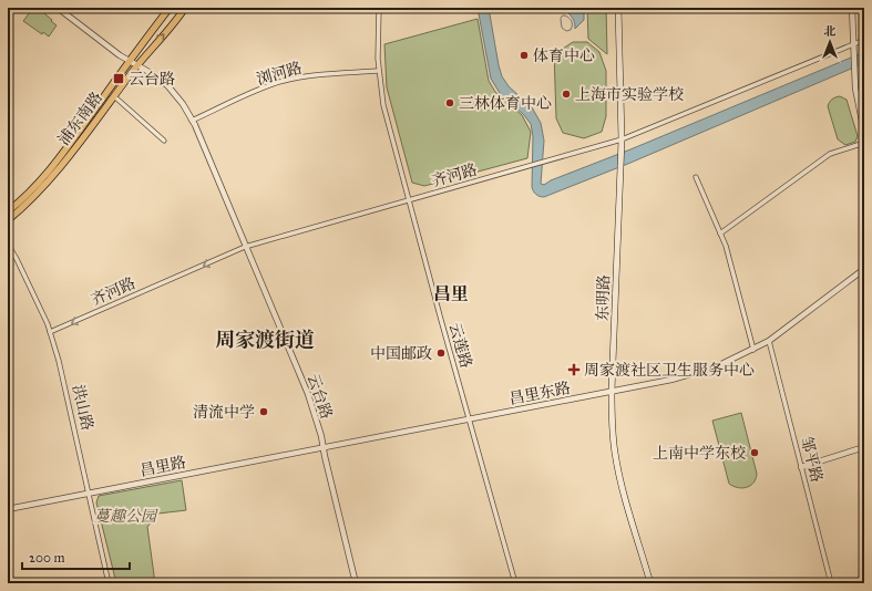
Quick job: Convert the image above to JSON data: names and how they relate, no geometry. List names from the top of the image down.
{
  "streets": {
    "main road": ["浦东南路", "东明路"],
    "street": [
      "浏河路",
      "齐河路",
      "云莲路",
      "昌里东路",
      "云台路",
      "洪山路",
      "邹平路",
      "昌里路"
    ]
  },
  "crossings": [
    ["浏河路", "云莲路"],
    ["浏河路", "云台路"],
    ["浦东南路", "云台路"],
    ["齐河路", "东明路"],
    ["齐河路", "云莲路"],
    ["齐河路", "云台路"],
    ["齐河路", "洪山路"],
    ["东明路", "昌里东路"],
    ["云莲路", "昌里东路"],
    ["昌里东路", "云台路"],
    ["昌里东路", "邹平路"],
    ["昌里东路", "昌里路"],
    ["云台路", "昌里路"],
    ["洪山路", "昌里路"]
  ],
  "districts": ["昌里", "周家渡街道"],
  "parks": ["蔓趣公园"],
  "places": {
    "other": [
      "体育中心",
      "上海市实验学校",
      "三林体育中心",
      "中国邮政",
      "清流中学",
      "上南中学东校"
    ],
    "transit": ["云台路"],
    "health": ["周家渡社区卫生服务中心"]
  },
  "scale_bar": "200 m",
  "north": "top"
}
